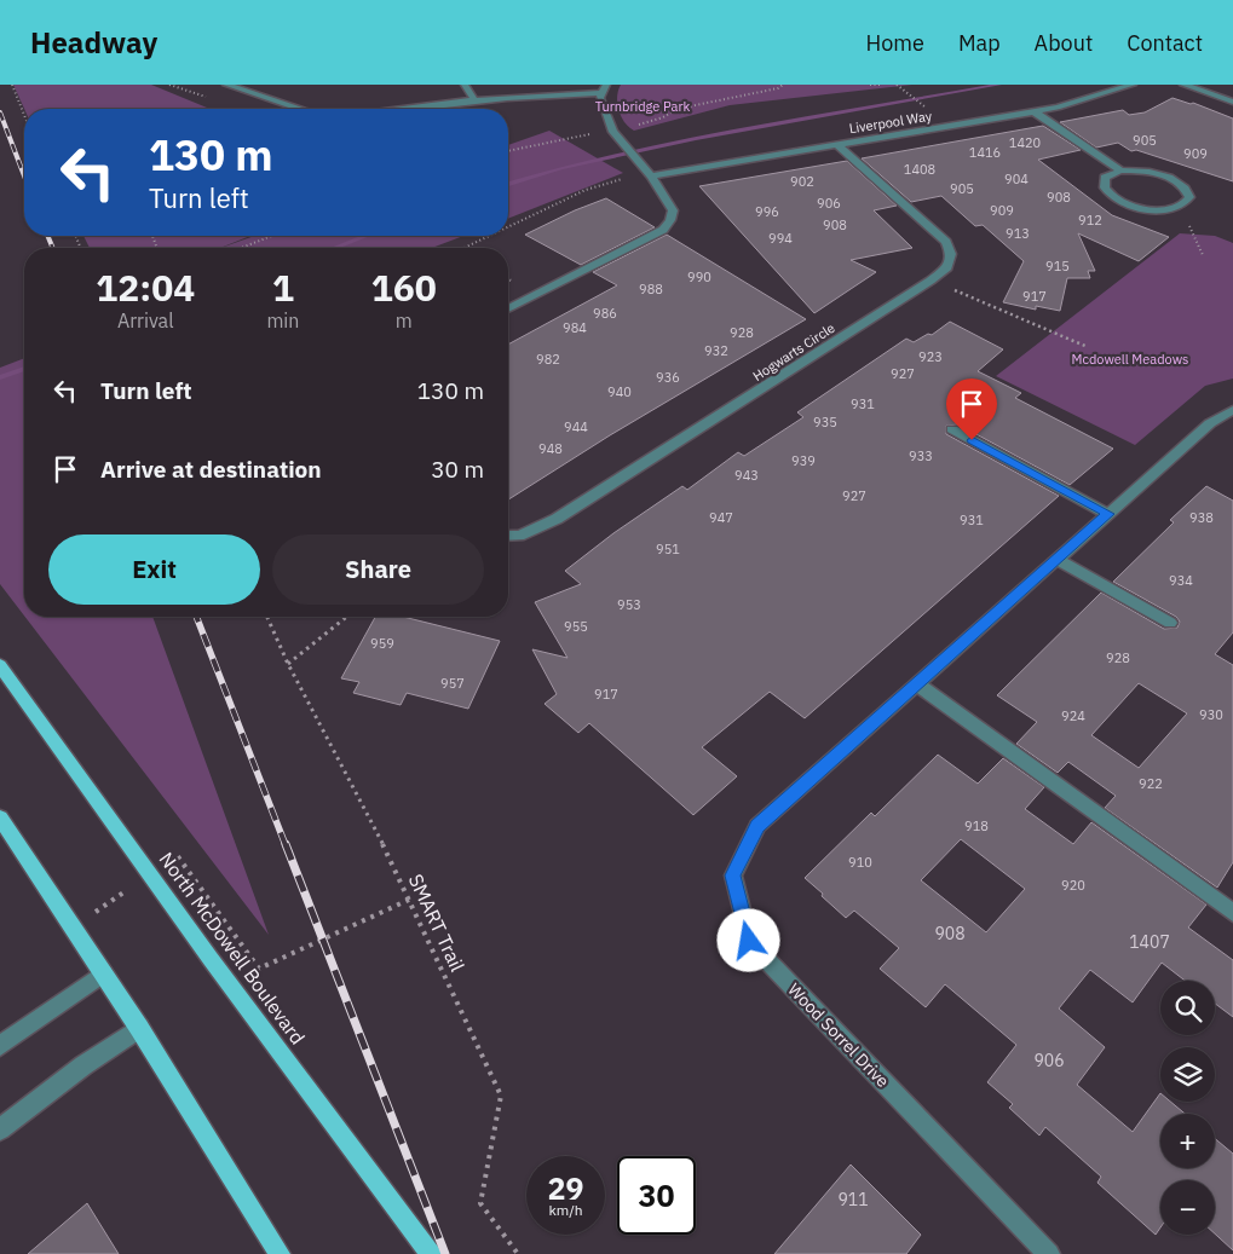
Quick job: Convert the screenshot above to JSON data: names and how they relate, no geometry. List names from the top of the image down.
{
  "streets": {
    "main road": ["North McDowell Boulevard"],
    "street": ["Liverpool Way", "Hogwarts Circle", "Wood Sorrel Drive"],
    "path": ["SMART Trail"]
  },
  "crossings": [
    ["Liverpool Way", "Hogwarts Circle"]
  ],
  "parks": ["Turnbridge Park", "Mcdowell Meadows"],
  "house_numbers": [
    "905",
    "1420",
    "1416",
    "909",
    "1408",
    "904",
    "902",
    "905",
    "908",
    "906",
    "909",
    "996",
    "912",
    "908",
    "913",
    "994",
    "915",
    "990",
    "988",
    "917",
    "986",
    "984",
    "928",
    "932",
    "923",
    "982",
    "927",
    "936",
    "940",
    "931",
    "935",
    "944",
    "948",
    "933",
    "939",
    "943",
    "927",
    "947",
    "938",
    "931",
    "951",
    "934",
    "953",
    "955",
    "959",
    "928",
    "957",
    "917",
    "930",
    "924",
    "922",
    "918",
    "910",
    "920",
    "908",
    "1407",
    "906",
    "911"
  ],
  "page": {
    "header": "Headway",
    "nav": [
      "Home",
      "Map",
      "About",
      "Contact"
    ],
    "turn": ["130 m", "Turn left"],
    "eta": [
      "12:04",
      "Arrival",
      "1",
      "min",
      "160",
      "m"
    ],
    "list": [
      {
        "name": "Turn left",
        "value": "130 m"
      },
      {
        "name": "Arrive at destination",
        "value": "30 m"
      }
    ],
    "buttons": ["Exit", "Share"],
    "map_buttons": ["+", "−"],
    "speed": "29 km/h",
    "limit": "30"
  }
}
